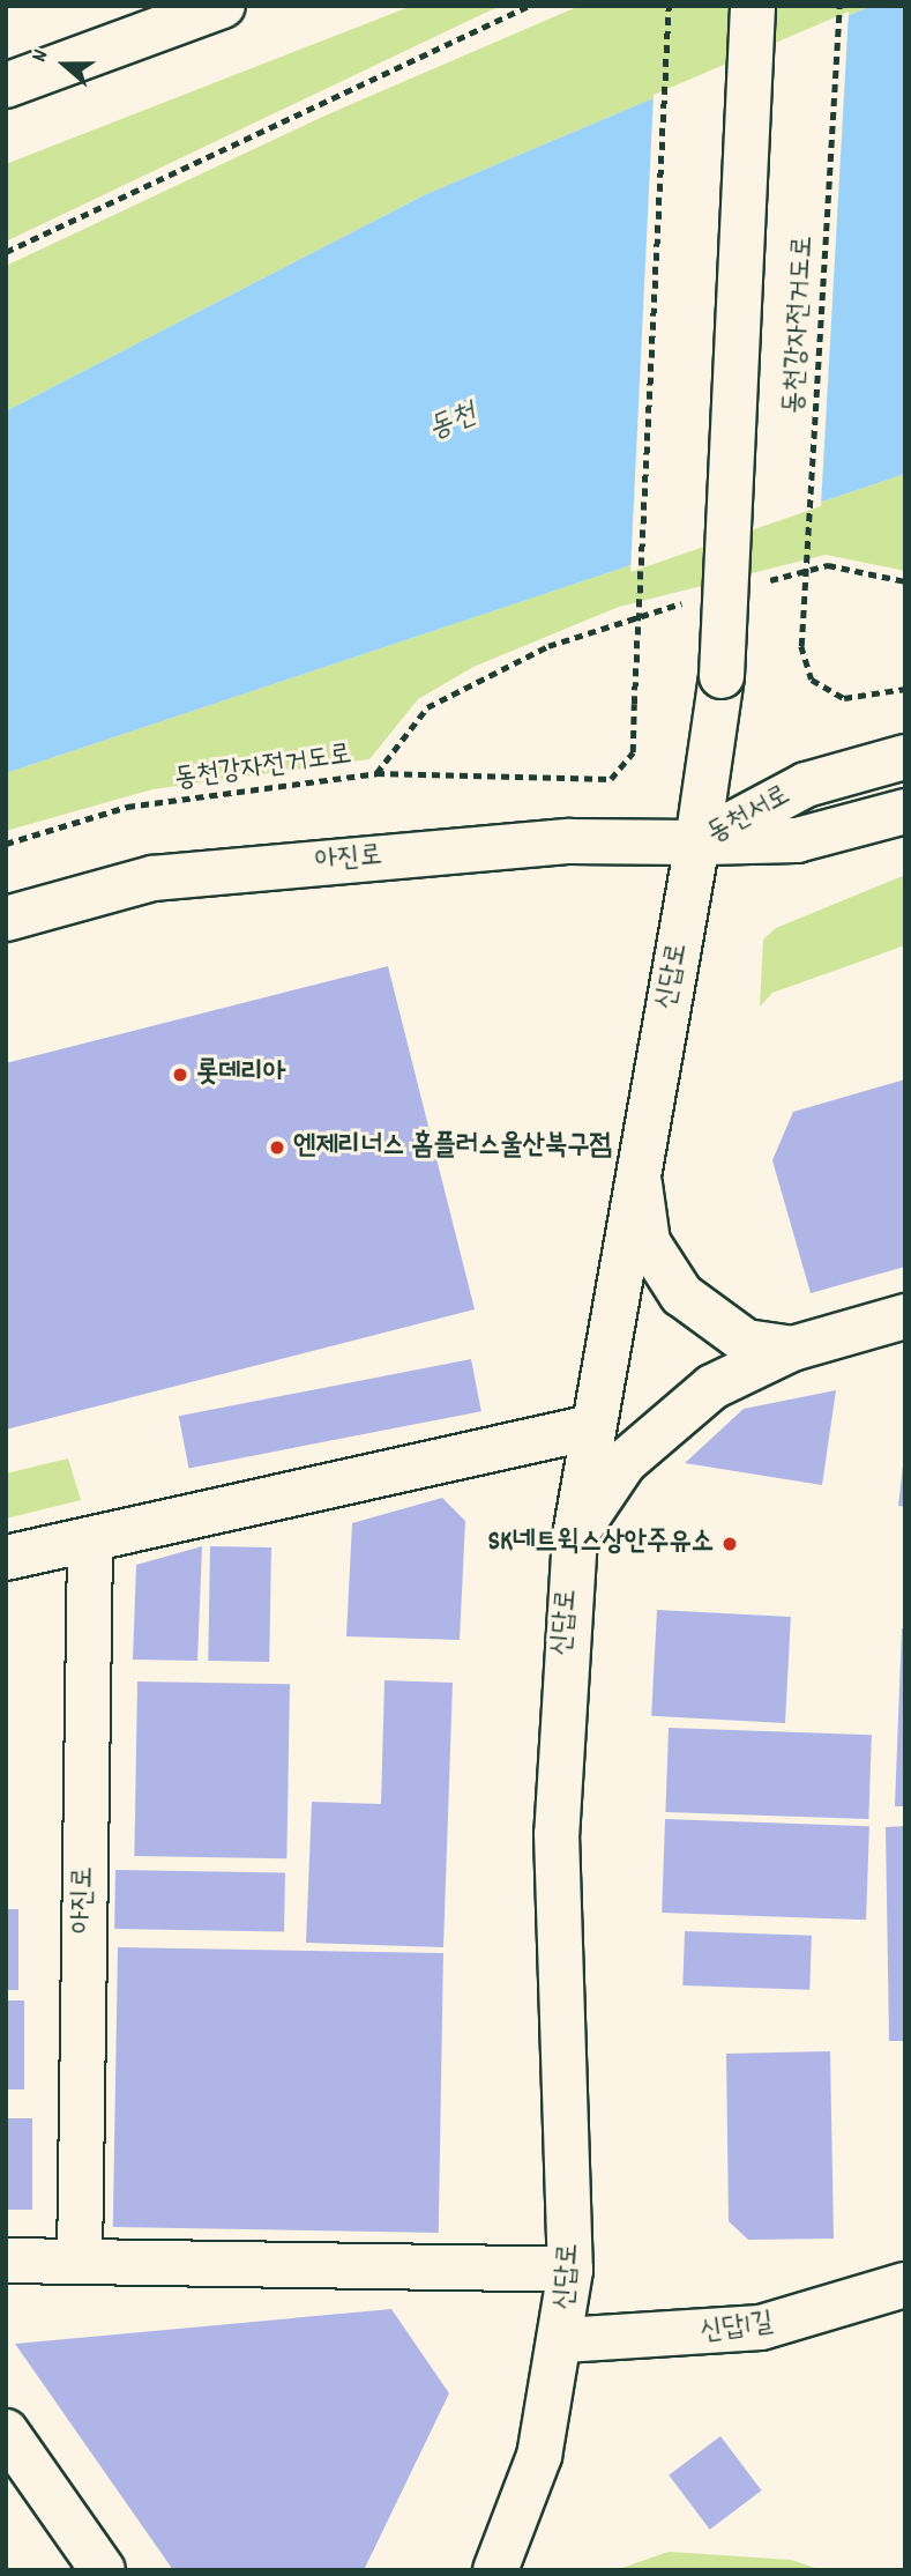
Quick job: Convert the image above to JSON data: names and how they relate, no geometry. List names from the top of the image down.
{
  "streets": {
    "street": [
      "동천서로",
      "아진로",
      "신답로",
      "신답1길"
    ],
    "path": ["동천강자전거도로"]
  },
  "crossings": [
    ["동천서로", "아진로"],
    ["동천서로", "신답로"],
    ["아진로", "신답로"],
    ["신답로", "신답1길"]
  ],
  "water": ["동천"],
  "places": ["롯데리아", "엔제리너스 홈플러스울산북구점", "SK네트윅스상안주유소"],
  "north": "left"
}
